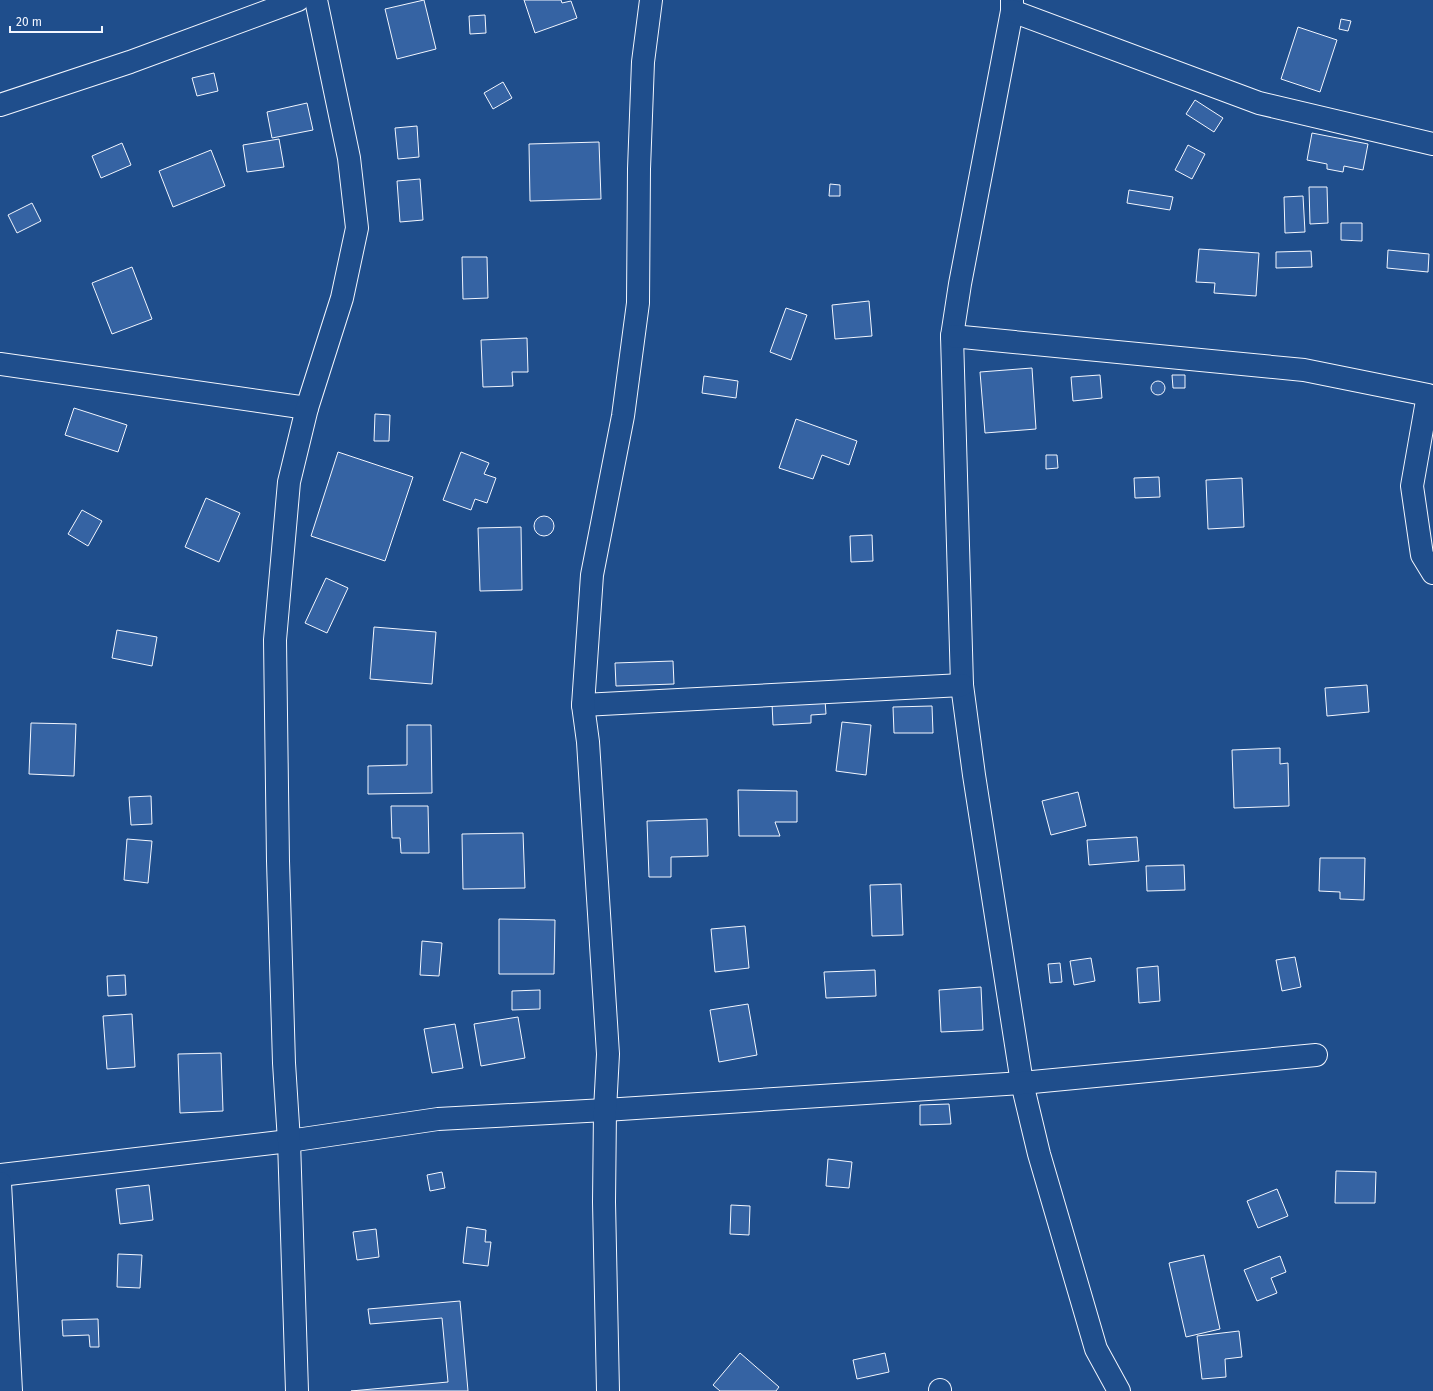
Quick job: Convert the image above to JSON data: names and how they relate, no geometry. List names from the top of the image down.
{
  "scale_bar": "20 m"
}
